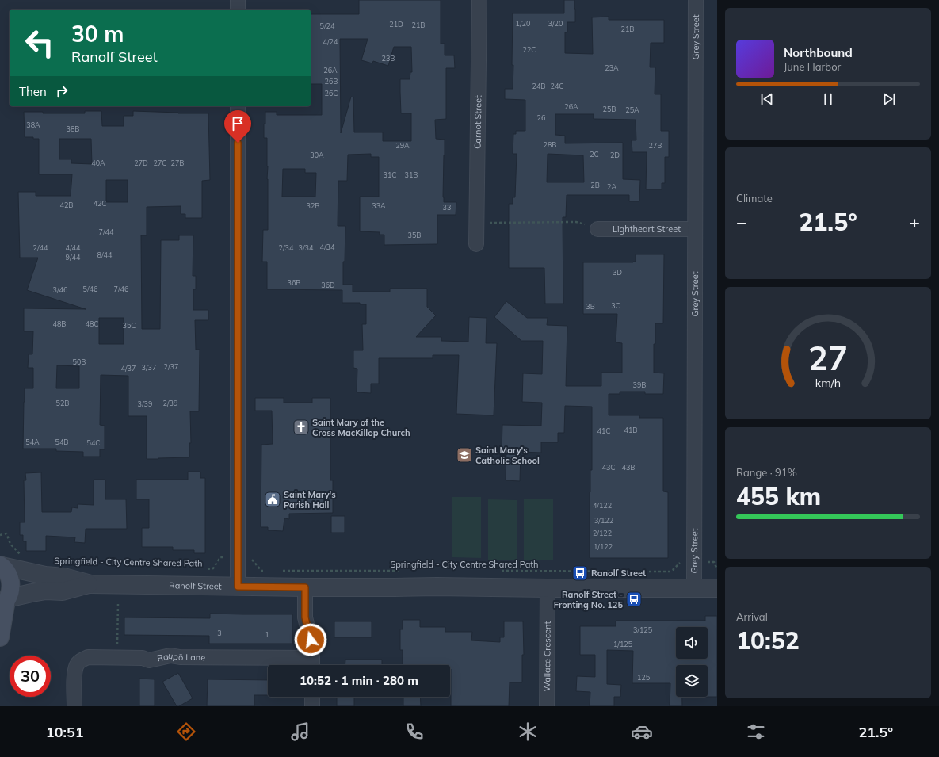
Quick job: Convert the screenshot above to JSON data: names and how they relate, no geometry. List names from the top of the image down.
{
  "streets": {
    "street": [
      "Grey Street",
      "Carnot Street",
      "Lightheart Street",
      "Ranolf Street",
      "Wallace Crescent",
      "Raupō Lane"
    ],
    "path": ["Springfield - City Centre Shared Path"]
  },
  "crossings": [
    ["Grey Street", "Lightheart Street"],
    ["Grey Street", "Ranolf Street"],
    ["Ranolf Street", "Wallace Crescent"]
  ],
  "places": {
    "church": ["Saint Mary of the Cross MacKillop Church"],
    "school or university": ["Saint Mary's Catholic School"],
    "public building": ["Saint Mary's Parish Hall"],
    "bus stop": ["Ranolf Street", "Ranolf Street - Fronting No. 125"]
  },
  "house_numbers": [
    "1/20",
    "3/20",
    "21D",
    "21B",
    "5/24",
    "21B",
    "4/24",
    "22C",
    "23B",
    "23A",
    "26A",
    "26B",
    "24B",
    "24C",
    "26C",
    "26A",
    "25B",
    "25A",
    "26",
    "38A",
    "38B",
    "28B",
    "29A",
    "27B",
    "2C",
    "30A",
    "2D",
    "40A",
    "27D",
    "27C",
    "27B",
    "31C",
    "31B",
    "2B",
    "2A",
    "42C",
    "42B",
    "32B",
    "33A",
    "33",
    "7/44",
    "35B",
    "4/34",
    "2/44",
    "4/44",
    "2/34",
    "3/34",
    "8/44",
    "9/44",
    "3D",
    "36B",
    "36D",
    "5/46",
    "7/46",
    "3/46",
    "3C",
    "3B",
    "48B",
    "48C",
    "35C",
    "50B",
    "2/37",
    "3/37",
    "4/37",
    "39B",
    "52B",
    "2/39",
    "3/39",
    "41B",
    "41C",
    "54A",
    "54B",
    "54C",
    "43C",
    "43B",
    "4/122",
    "3/122",
    "2/122",
    "1/122",
    "3/125",
    "3",
    "1",
    "1/125",
    "125"
  ],
  "page": {
    "turn": ["30 m", "Ranolf Street"],
    "song": ["Northbound", "June Harbor"],
    "then": "Then",
    "tile": [
      "Climate",
      ["Range · 91%", "455 km"],
      ["Arrival", "10:52"]
    ],
    "heat": ["−", "21.5°", "+"],
    "limit": "30",
    "trip": "10:52 · 1 min · 280 m",
    "tabs": ["10:51", "21.5°"],
    "gauge": ["27", "km/h"]
  }
}
